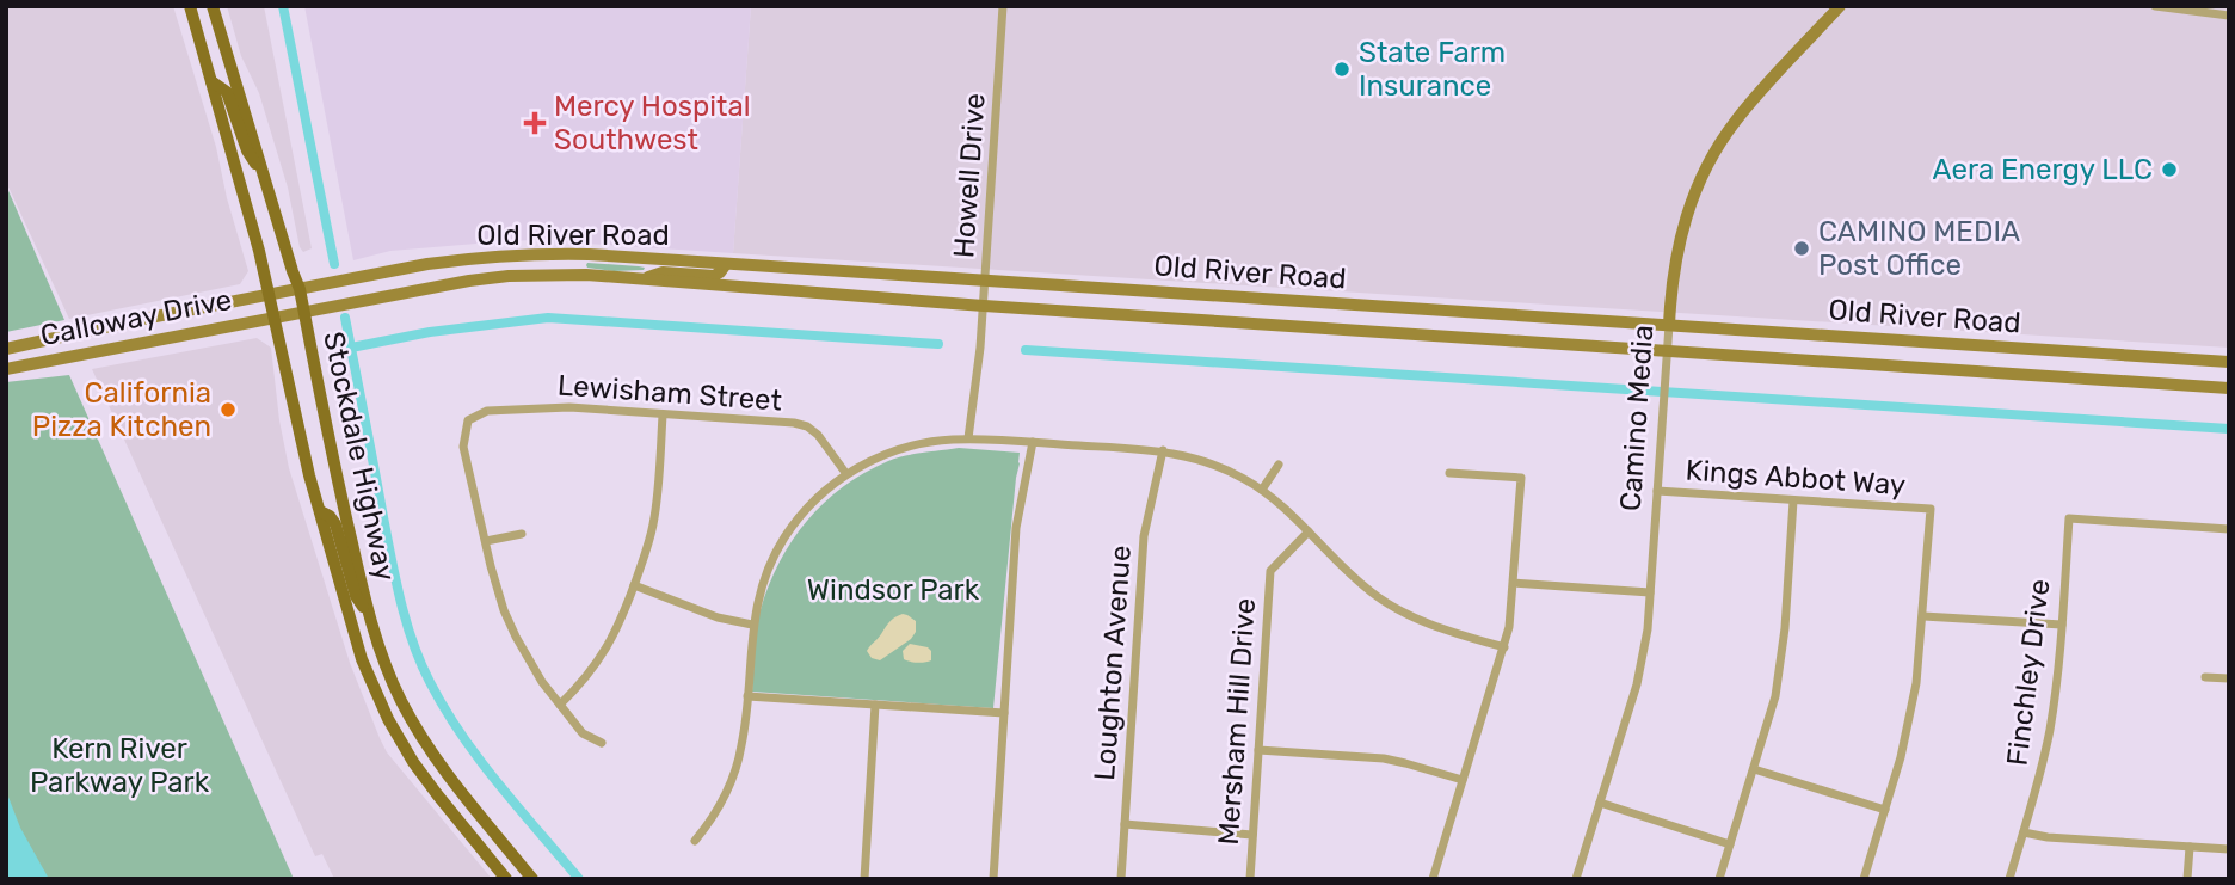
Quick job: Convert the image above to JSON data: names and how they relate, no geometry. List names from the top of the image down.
{
  "streets": {
    "main road": [
      "Old River Road",
      "Calloway Drive",
      "Camino Media",
      "Stockdale Highway"
    ],
    "street": [
      "Howell Drive",
      "Lewisham Street",
      "Kings Abbot Way",
      "Loughton Avenue",
      "Finchley Drive",
      "Mersham Hill Drive"
    ]
  },
  "crossings": [
    ["Howell Drive", "Old River Road"],
    ["Old River Road", "Calloway Drive"],
    ["Old River Road", "Camino Media"],
    ["Old River Road", "Stockdale Highway"],
    ["Calloway Drive", "Stockdale Highway"],
    ["Camino Media", "Kings Abbot Way"]
  ],
  "parks": ["Windsor Park", "Kern River Parkway Park"],
  "places": {
    "other": [
      "State Farm Insurance",
      "Aera Energy LLC",
      "CAMINO MEDIA Post Office",
      "California Pizza Kitchen"
    ],
    "health": ["Mercy Hospital Southwest"]
  }
}
